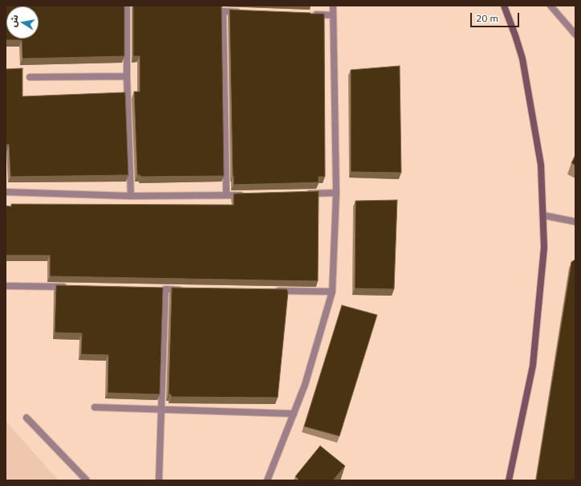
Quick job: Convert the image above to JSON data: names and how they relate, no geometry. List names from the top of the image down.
{
  "scale_bar": "20 m",
  "north": "left"
}
